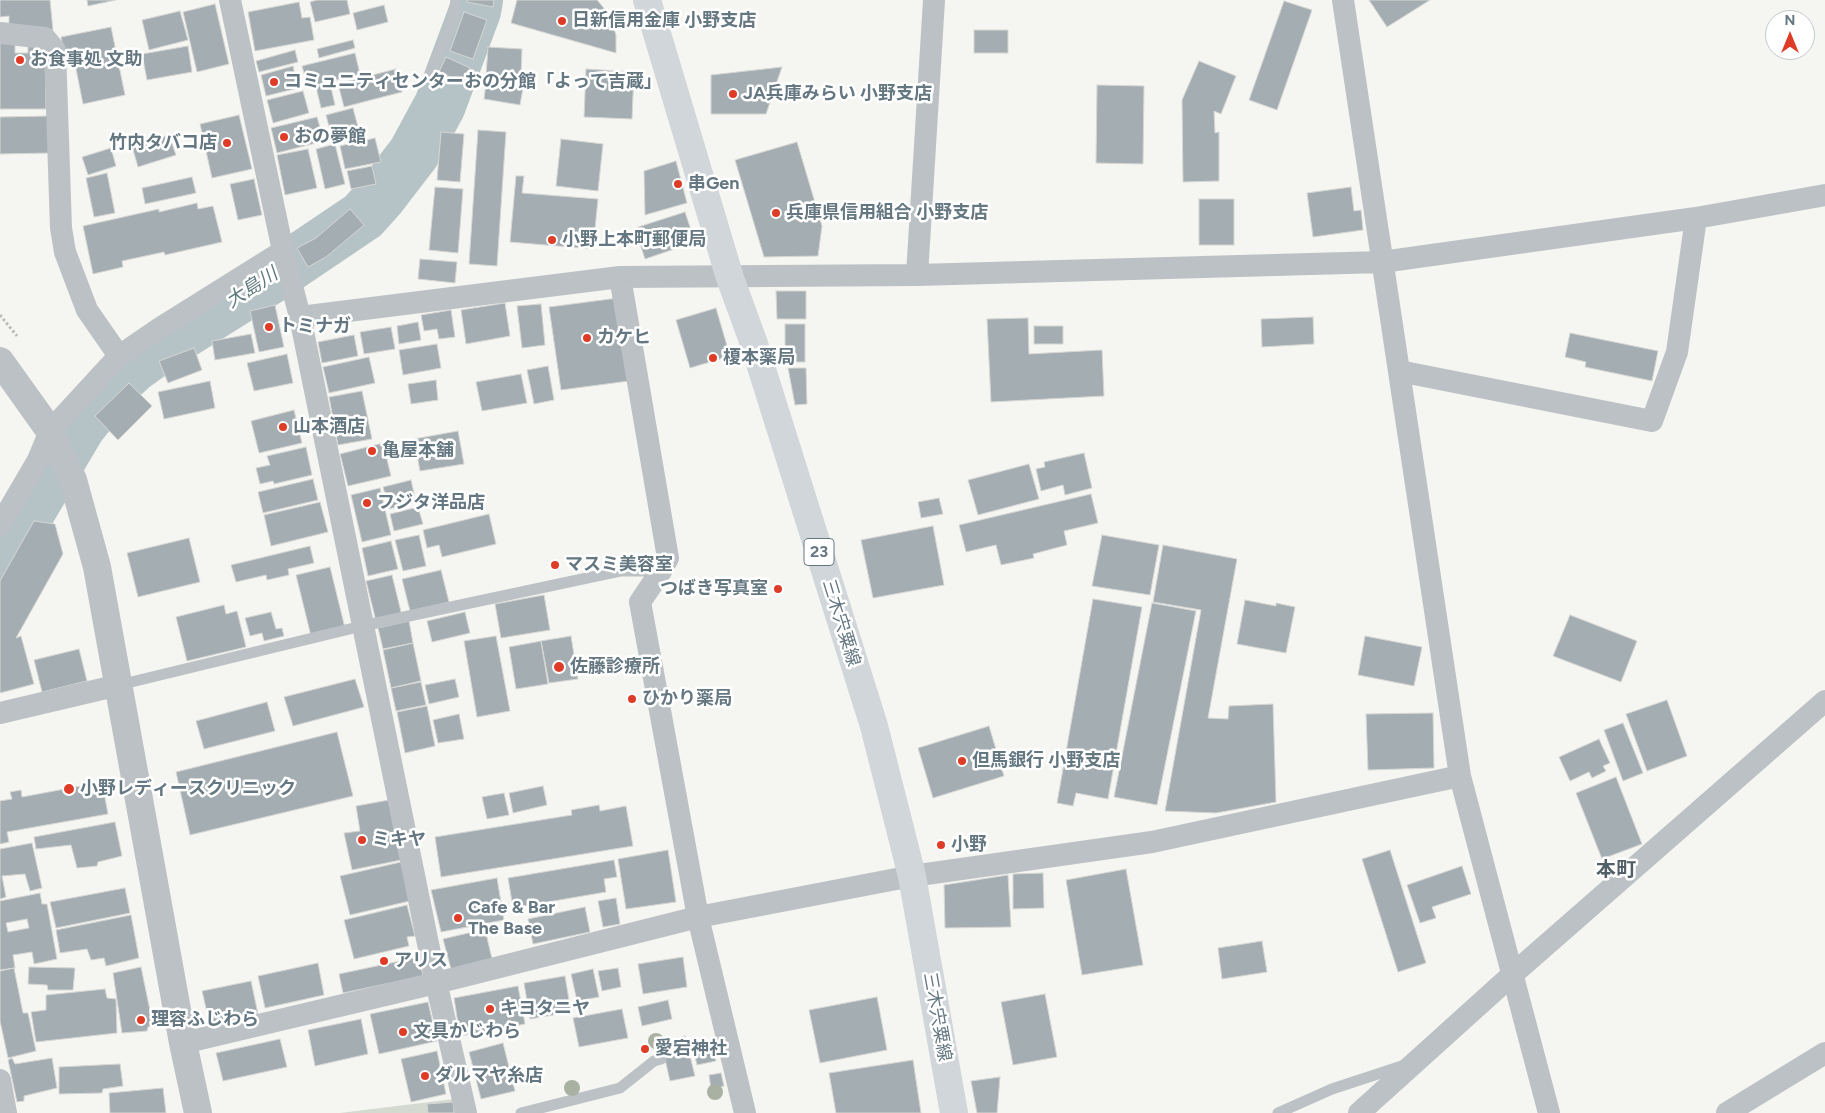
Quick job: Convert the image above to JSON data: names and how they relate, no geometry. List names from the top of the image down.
{
  "streets": {
    "main road": ["23", "三木宍粟線"]
  },
  "districts": ["本町"],
  "water": ["大島川"],
  "places": [
    "日新信用金庫 小野支店",
    "お食事処 文助",
    "コミュニティセンターおの分館「よって吉蔵」",
    "JA兵庫みらい 小野支店",
    "おの夢館",
    "竹内タバコ店",
    "串Gen",
    "兵庫県信用組合 小野支店",
    "小野上本町郵便局",
    "トミナガ",
    "カケヒ",
    "榎本薬局",
    "山本酒店",
    "亀屋本舗",
    "フジタ洋品店",
    "マスミ美容室",
    "つばき写真室",
    "佐藤診療所",
    "ひかり薬局",
    "但馬銀行 小野支店",
    "小野レディースクリニック",
    "ミキヤ",
    "小野",
    "Cafe & Bar The Base",
    "アリス",
    "キヨタニヤ",
    "理容ふじわら",
    "文具かじわら",
    "愛宕神社",
    "ダルマヤ糸店"
  ],
  "north": "top"
}
